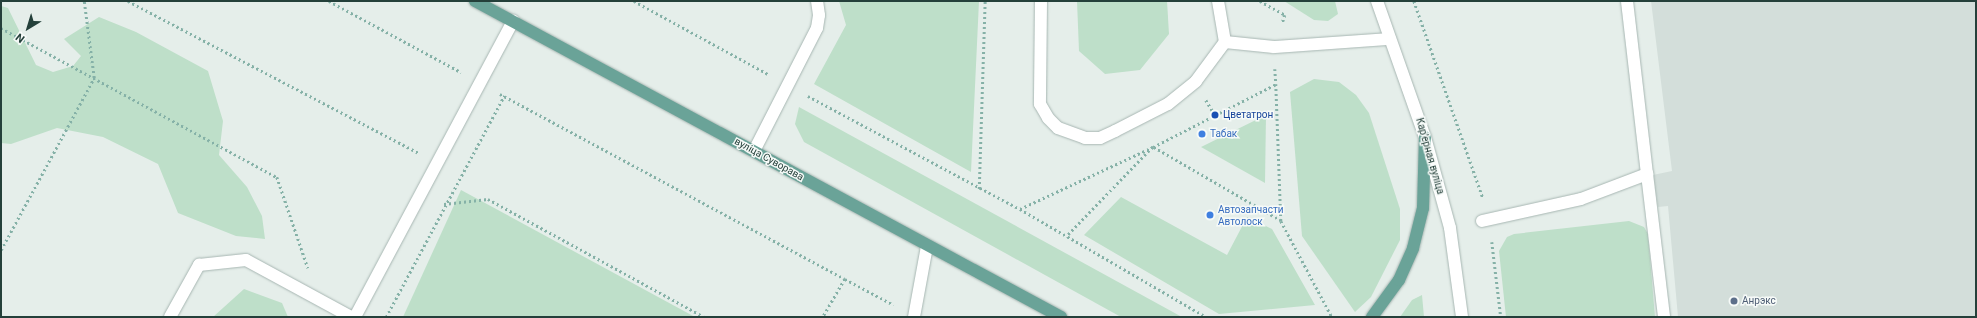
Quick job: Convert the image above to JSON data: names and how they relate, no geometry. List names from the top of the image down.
{
  "streets": {
    "main road": ["вуліца Суворава"],
    "street": ["Карʼерная вуліца"]
  },
  "places": [
    "Цветатрон",
    "Табак",
    "Автозапчасти Автолоск",
    "Анрэкс"
  ],
  "north": "bottom left"
}
